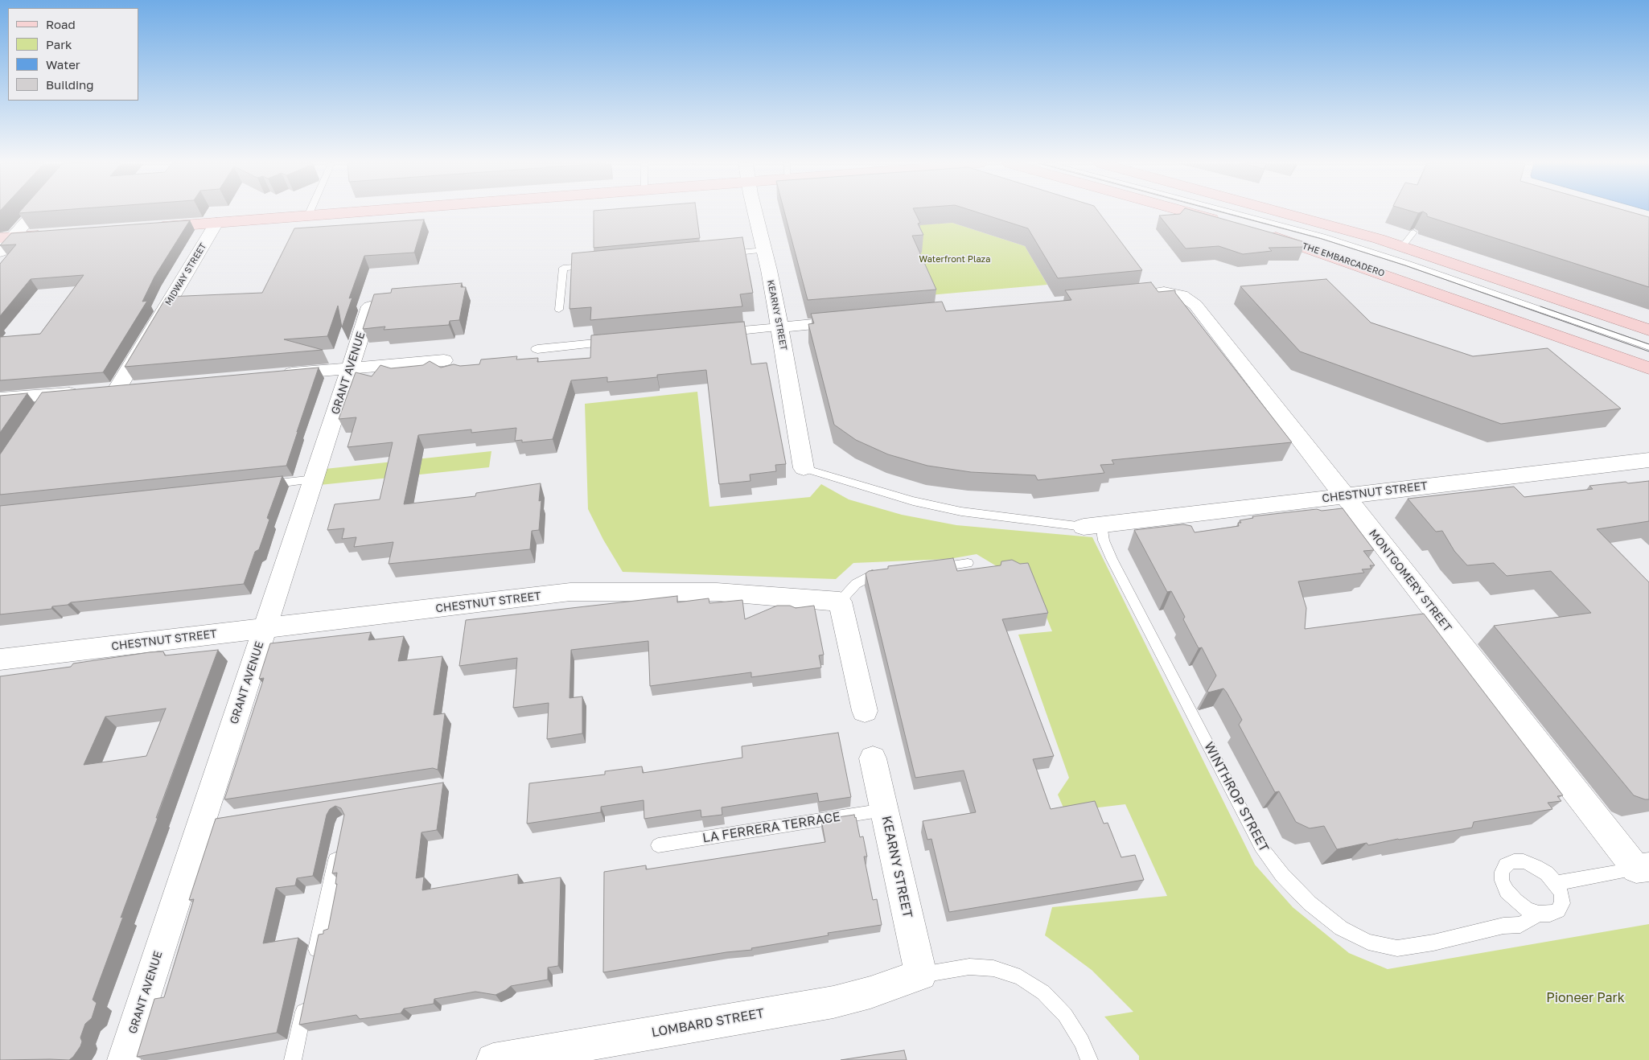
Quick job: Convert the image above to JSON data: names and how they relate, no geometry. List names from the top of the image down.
{
  "streets": {
    "main road": ["THE EMBARCADERO"],
    "street": [
      "MIDWAY STREET",
      "KEARNY STREET",
      "GRANT AVENUE",
      "CHESTNUT STREET",
      "MONTGOMERY STREET",
      "LOMBARD STREET"
    ],
    "lane": ["WINTHROP STREET", "LA FERRERA TERRACE"]
  },
  "crossings": [
    ["KEARNY STREET", "LA FERRERA TERRACE"],
    ["KEARNY STREET", "LOMBARD STREET"],
    ["GRANT AVENUE", "CHESTNUT STREET"],
    ["CHESTNUT STREET", "MONTGOMERY STREET"],
    ["CHESTNUT STREET", "WINTHROP STREET"]
  ],
  "parks": ["Waterfront Plaza", "Pioneer Park"],
  "legend": [
    "Road",
    "Park",
    "Water",
    "Building"
  ]
}
